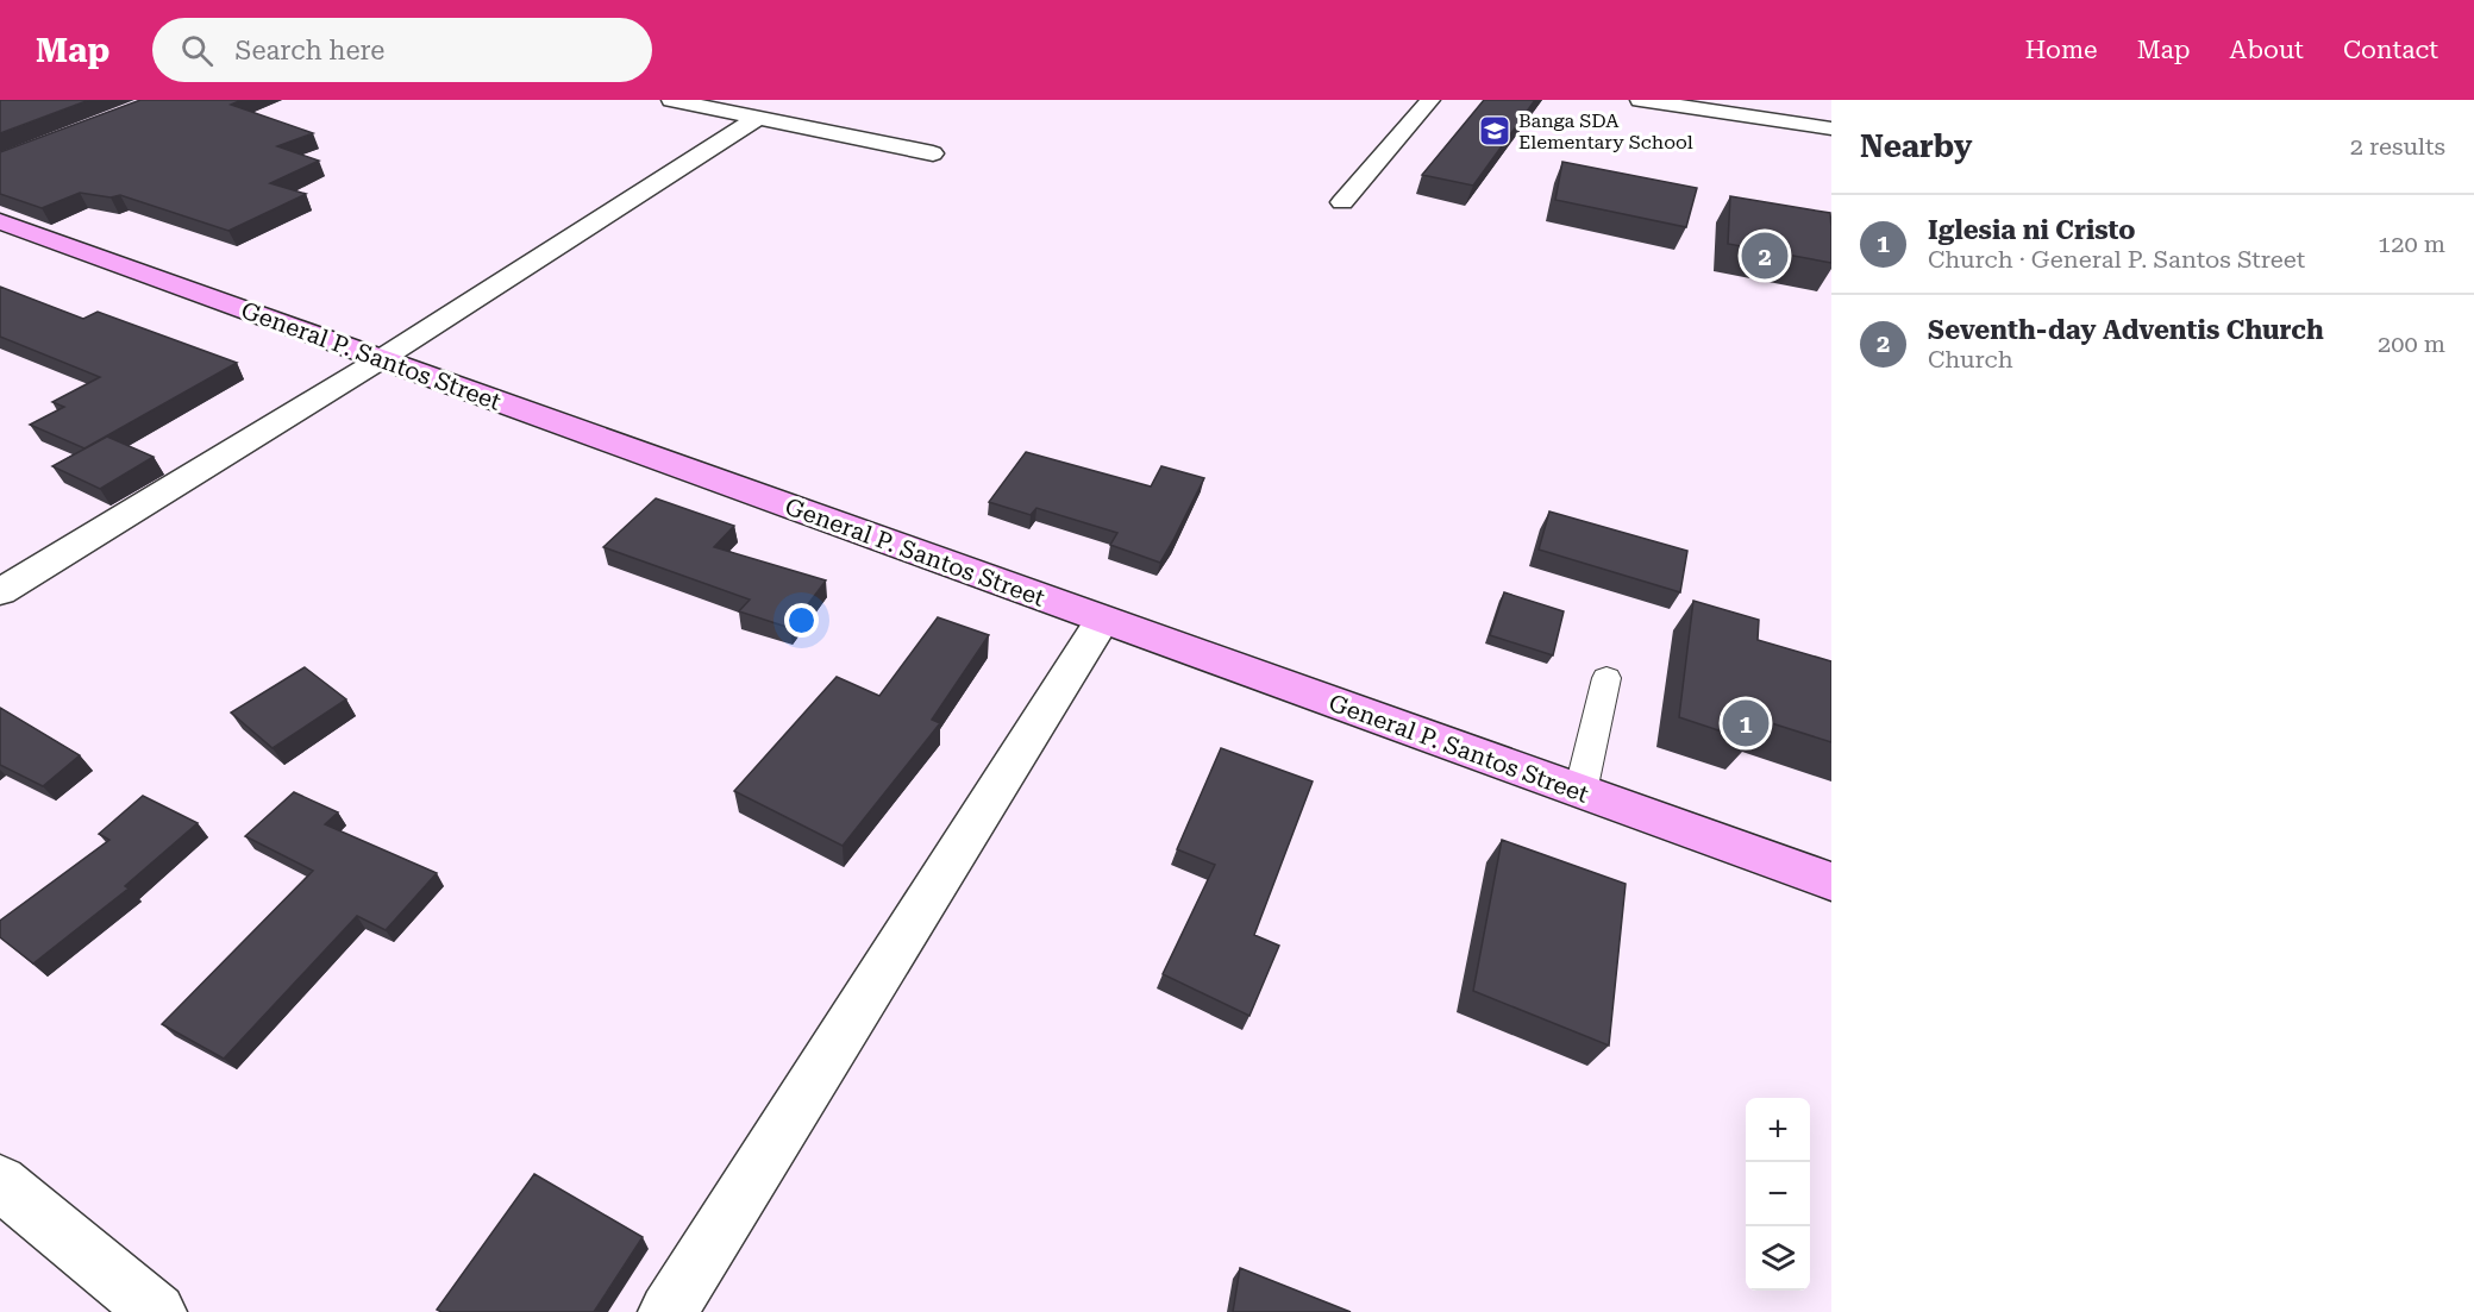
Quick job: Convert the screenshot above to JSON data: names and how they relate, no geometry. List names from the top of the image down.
{
  "streets": {
    "street": ["General P. Santos Street"]
  },
  "places": {
    "school or university": ["Banga SDA Elementary School"]
  },
  "page": {
    "header": "Map",
    "search": "Search here",
    "nav": [
      "Home",
      "Map",
      "About",
      "Contact"
    ],
    "heading": ["Nearby", "2 results"],
    "list": [
      {
        "mark": "1",
        "name": "Iglesia ni Cristo",
        "note": "Church · General P. Santos Street",
        "value": "120 m"
      },
      {
        "mark": "2",
        "name": "Seventh-day Adventis Church",
        "note": "Church",
        "value": "200 m"
      }
    ],
    "pins": ["2", "1"],
    "map_buttons": ["+", "−"]
  }
}
